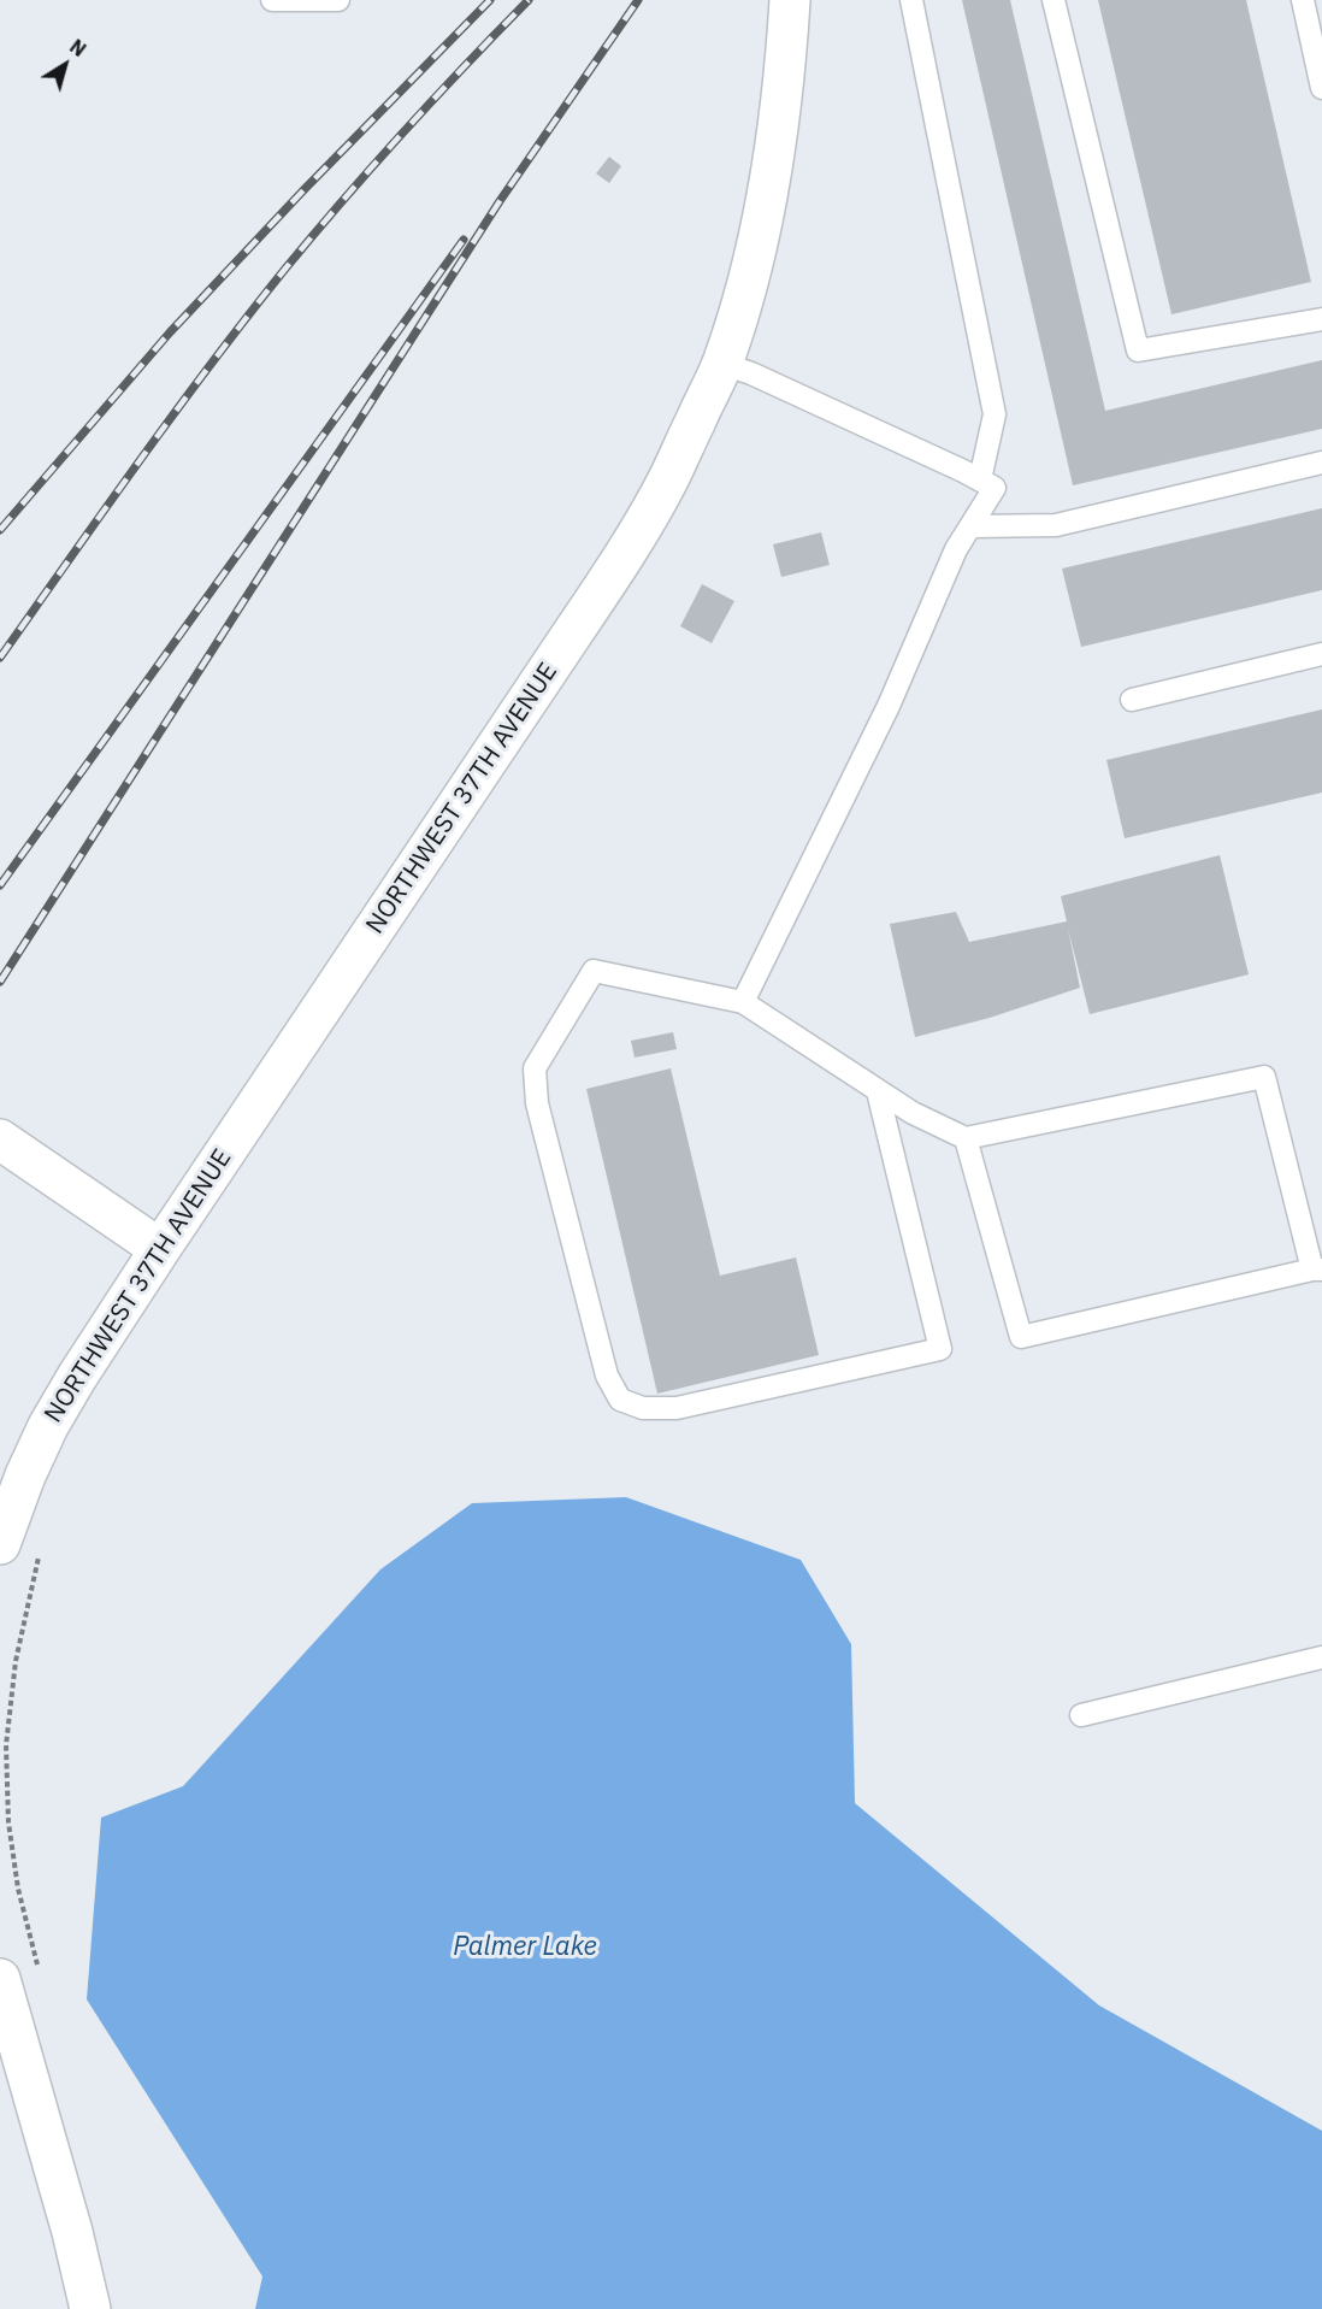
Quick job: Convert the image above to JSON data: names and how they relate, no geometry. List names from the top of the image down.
{
  "streets": {
    "street": ["NORTHWEST 37TH AVENUE"]
  },
  "water": ["Palmer Lake"],
  "north": "top right"
}
